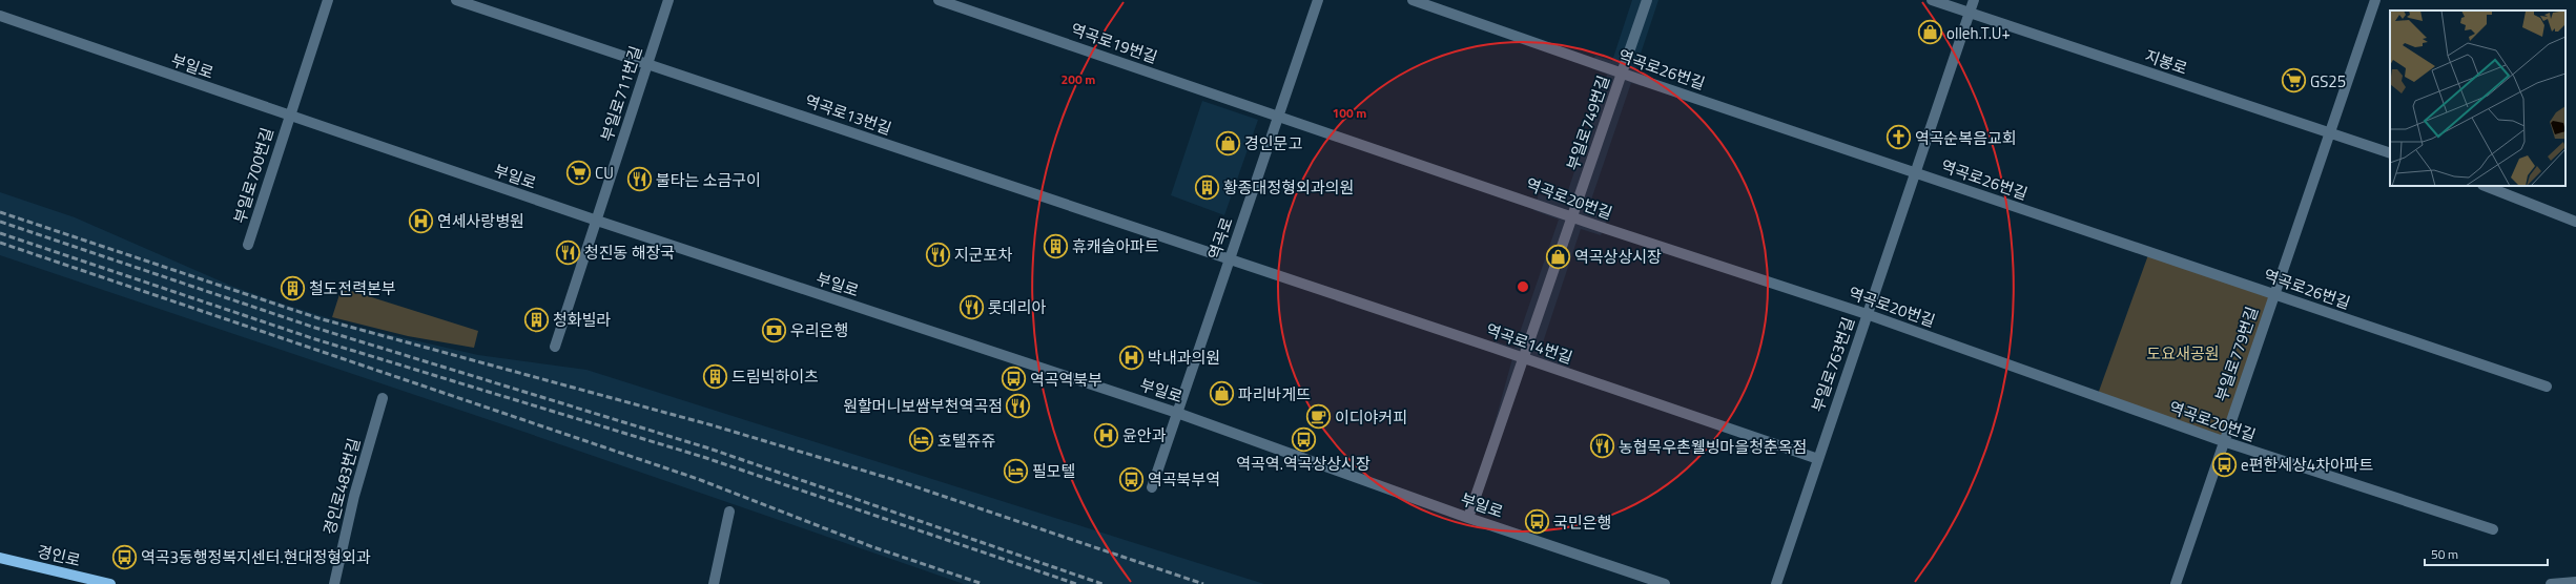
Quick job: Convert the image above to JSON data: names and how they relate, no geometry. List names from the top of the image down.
{
  "streets": {
    "main road": ["경인로"],
    "street": [
      "역곡로19번길",
      "지봉로",
      "부일로",
      "역곡로26번길",
      "부일로711번길",
      "역곡로13번길",
      "부일로749번길",
      "부일로700번길",
      "역곡로20번길",
      "역곡로",
      "역곡로14번길",
      "부일로779번길",
      "부일로763번길",
      "경인로483번길"
    ]
  },
  "crossings": [
    ["역곡로19번길", "역곡로20번길"],
    ["역곡로19번길", "역곡로"],
    ["지봉로", "부일로779번길"],
    ["지봉로", "부일로763번길"],
    ["부일로", "부일로711번길"],
    ["부일로", "부일로749번길"],
    ["부일로", "부일로700번길"],
    ["부일로", "역곡로"],
    ["역곡로26번길", "부일로749번길"],
    ["역곡로26번길", "부일로779번길"],
    ["역곡로26번길", "부일로763번길"],
    ["부일로711번길", "역곡로13번길"],
    ["역곡로13번길", "역곡로"],
    ["역곡로13번길", "역곡로14번길"],
    ["부일로749번길", "역곡로20번길"],
    ["부일로749번길", "역곡로14번길"],
    ["역곡로20번길", "역곡로"],
    ["역곡로20번길", "부일로779번길"],
    ["역곡로20번길", "부일로763번길"],
    ["역곡로", "역곡로14번길"],
    ["역곡로14번길", "부일로763번길"]
  ],
  "parks": ["도요새공원"],
  "places": {
    "shop": [
      "olleh.T.U+",
      "경인문고",
      "역곡상상시장",
      "파리바게뜨"
    ],
    "supermarket": ["GS25", "CU"],
    "church": ["역곡순복음교회"],
    "restaurant": [
      "불타는 소금구이",
      "청진동 해장국",
      "지군포차",
      "롯데리아",
      "원할머니보쌈부천역곡점",
      "농협목우촌웰빙마을청춘옥점"
    ],
    "building": [
      "황종대정형외과의원",
      "휴캐슬아파트",
      "철도전력본부",
      "청화빌라",
      "드림빅하이츠"
    ],
    "hospital": ["연세사랑병원", "박내과의원", "윤안과"],
    "bank": ["우리은행"],
    "bus stop": [
      "역곡역북부",
      "역곡역.역곡상상시장",
      "e편한세상4차아파트",
      "역곡북부역",
      "국민은행",
      "역곡3동행정복지센터.현대정형외과"
    ],
    "cafe": ["이디야커피"],
    "hotel": ["호텔쥬쥬", "필모텔"]
  },
  "scale_bar": "50 m",
  "rings": ["200 m", "100 m"]
}
